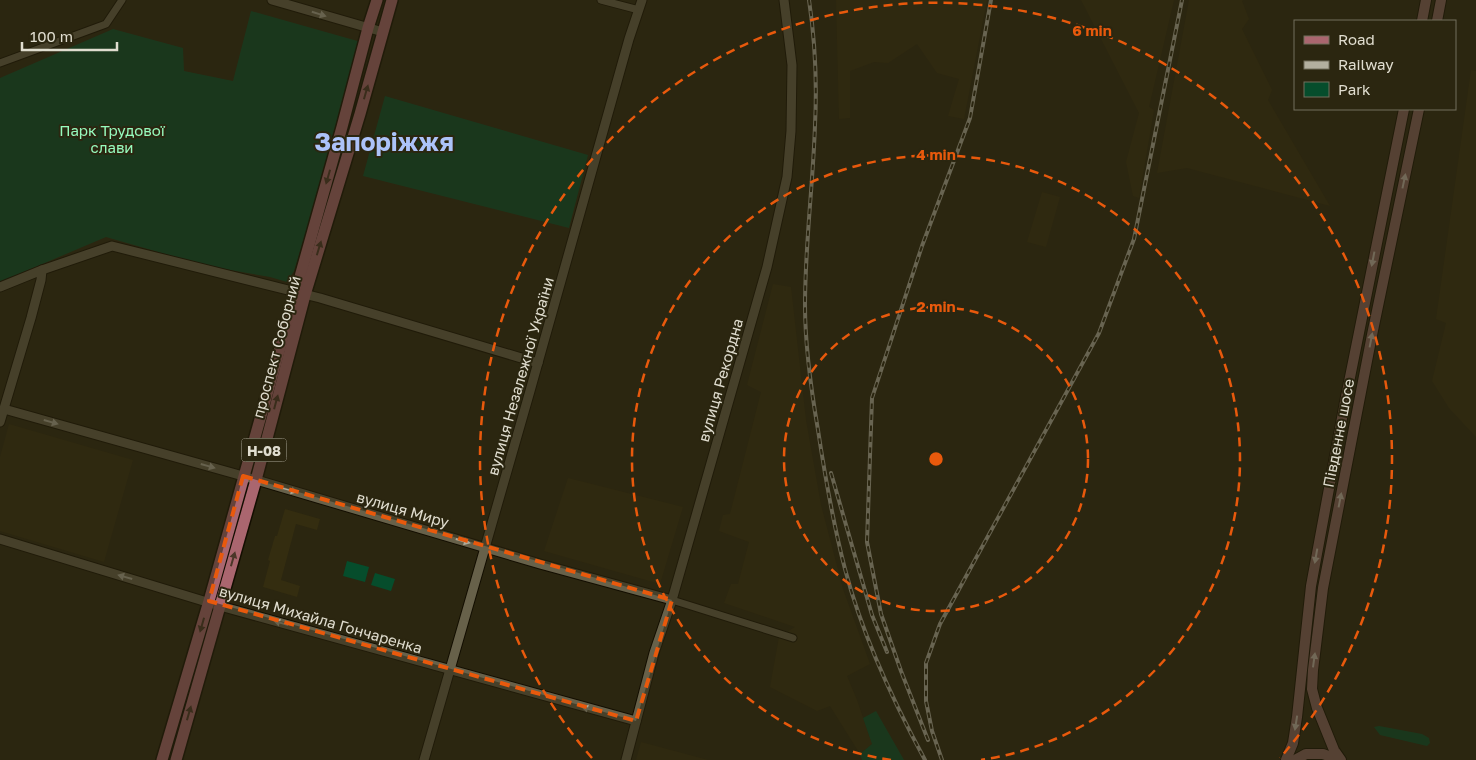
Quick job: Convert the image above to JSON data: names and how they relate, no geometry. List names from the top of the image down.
{
  "streets": {
    "main road": ["проспект Соборний", "Південне шосе", "Н-08"],
    "street": [
      "вулиця Незалежної України",
      "вулиця Рекордна",
      "вулиця Миру",
      "вулиця Михайла Гончаренка"
    ]
  },
  "crossings": [
    ["проспект Соборний", "вулиця Миру"],
    ["проспект Соборний", "вулиця Михайла Гончаренка"],
    ["вулиця Незалежної України", "вулиця Миру"],
    ["вулиця Незалежної України", "вулиця Михайла Гончаренка"],
    ["вулиця Рекордна", "вулиця Миру"],
    ["вулиця Рекордна", "вулиця Михайла Гончаренка"]
  ],
  "one_way": ["вулиця Миру", "вулиця Михайла Гончаренка"],
  "districts": ["Запоріжжя"],
  "parks": ["Парк Трудової слави"],
  "legend": ["Road", "Railway", "Park"],
  "scale_bar": "100 m",
  "rings": ["6 min", "4 min", "2 min"]
}
